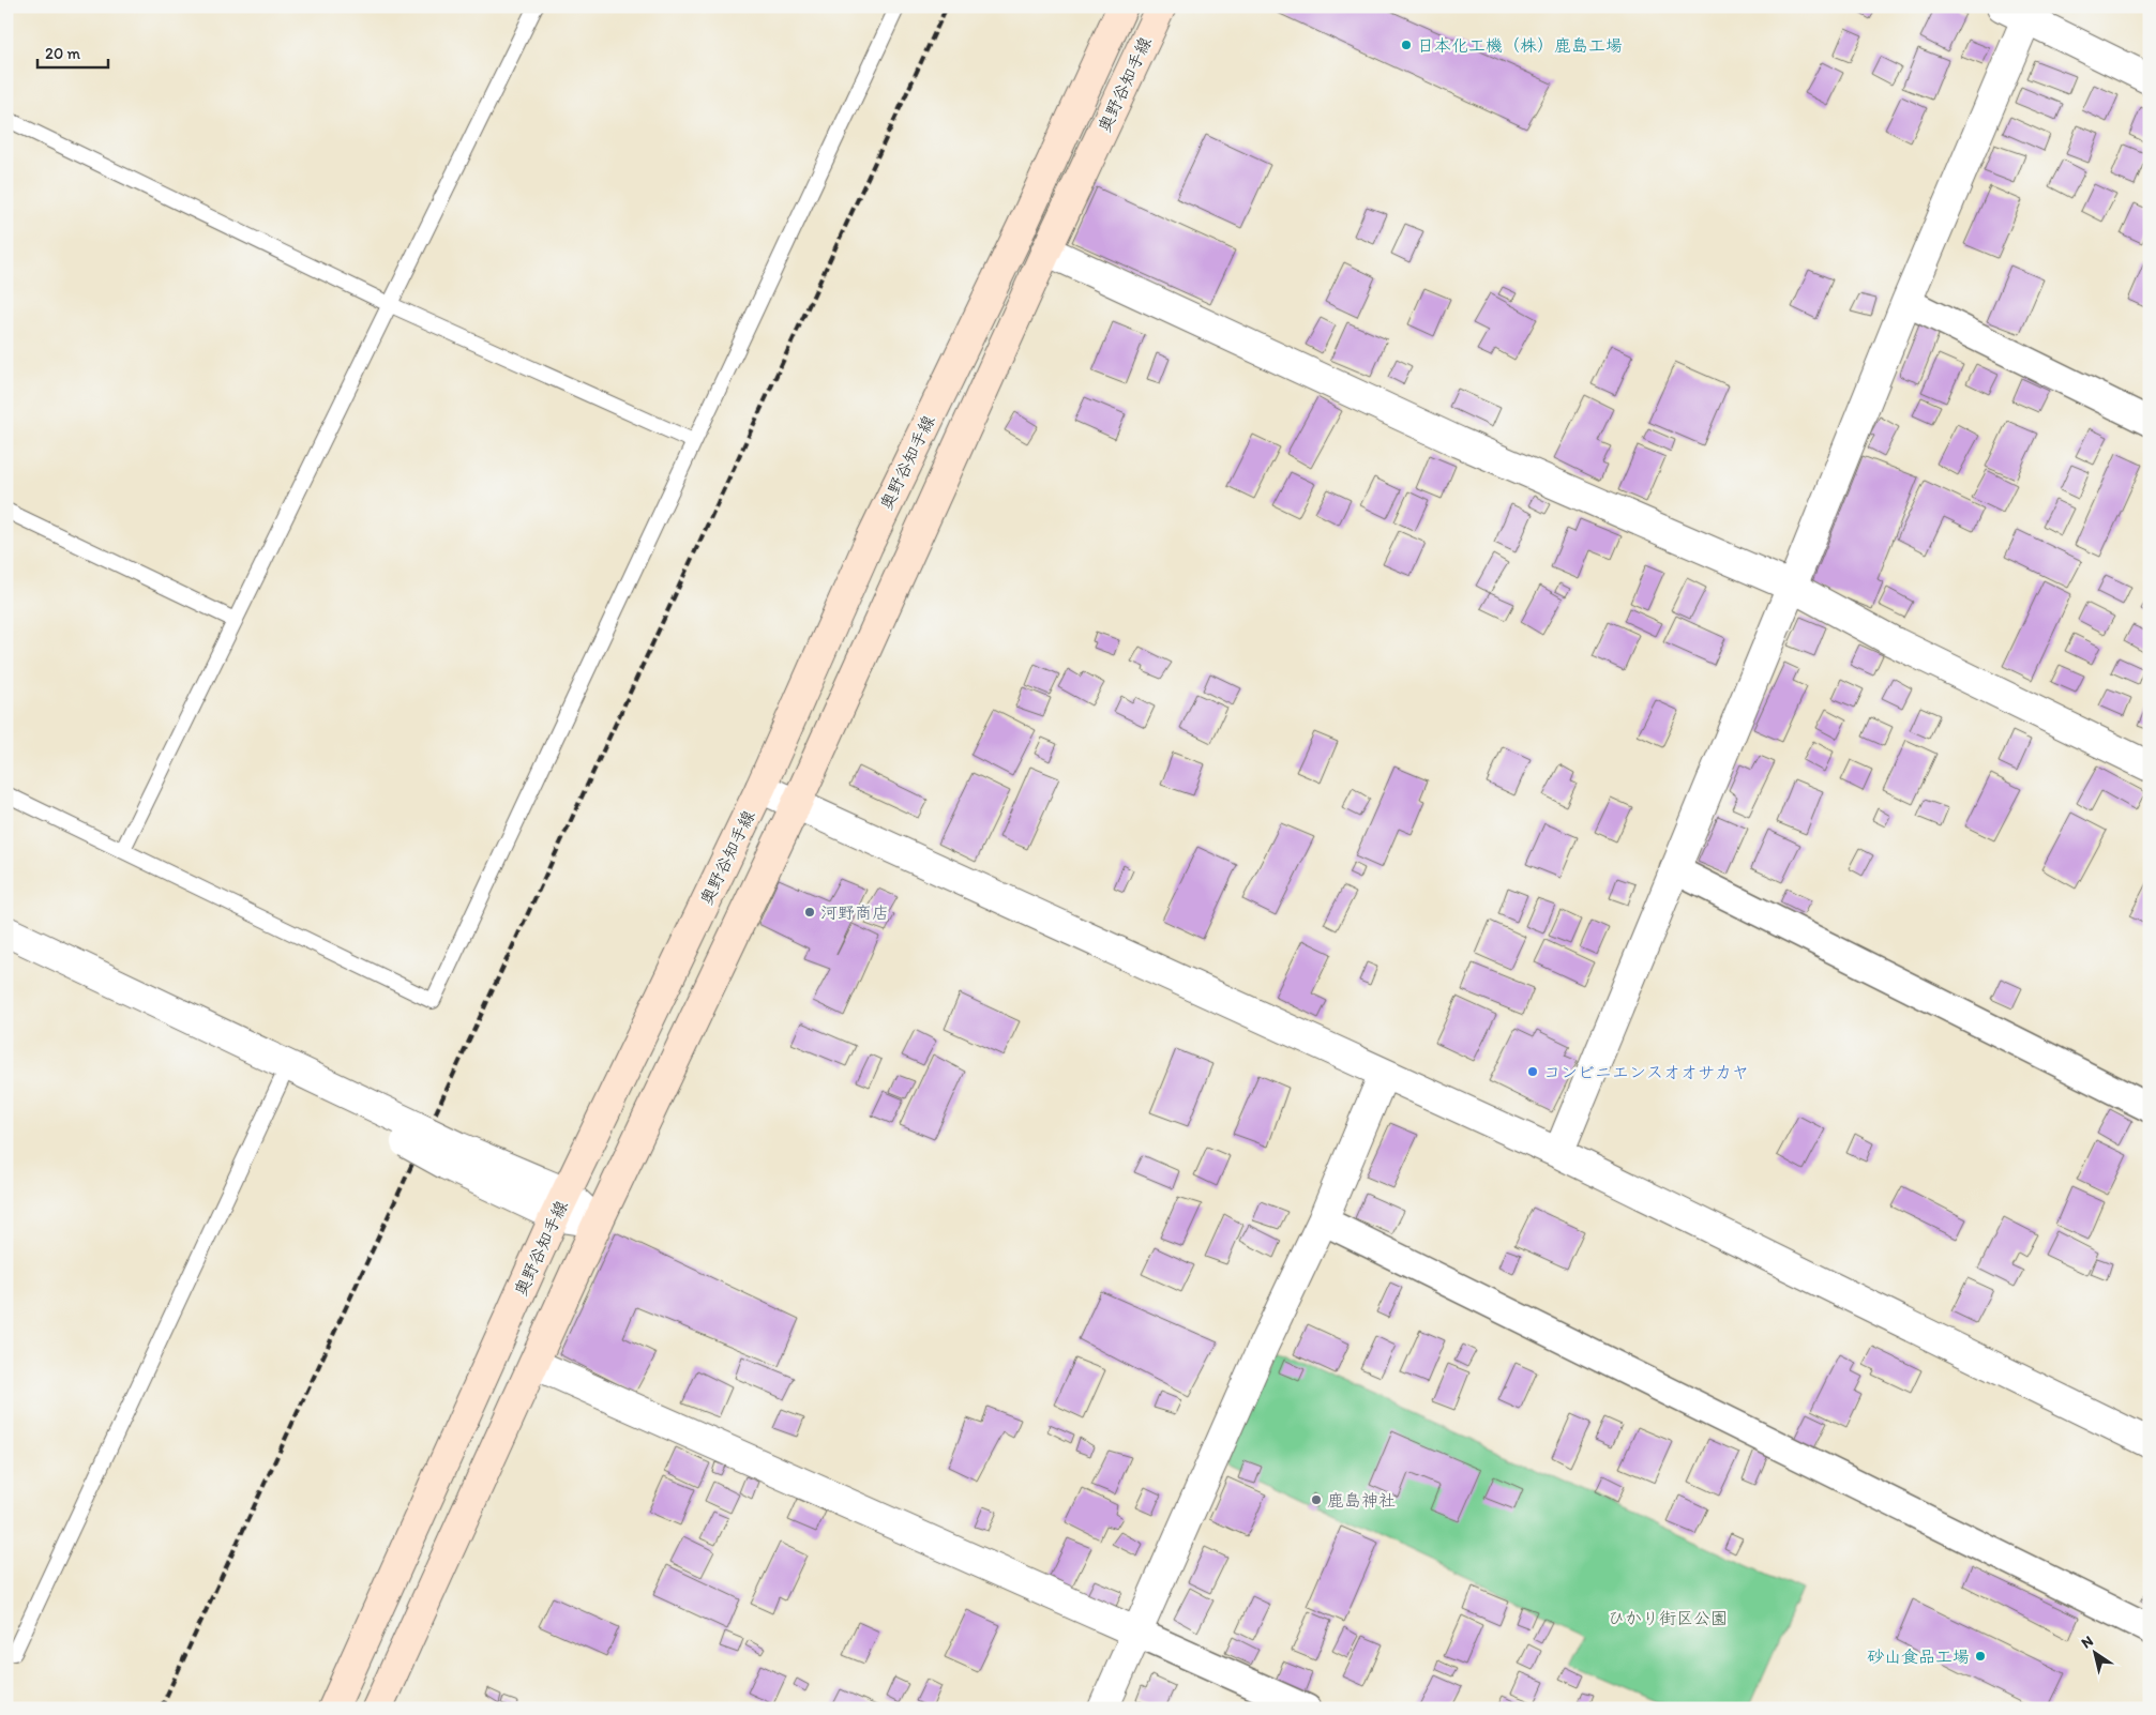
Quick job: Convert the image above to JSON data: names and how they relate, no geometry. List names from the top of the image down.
{
  "streets": {
    "main road": ["奥野谷知手線"]
  },
  "parks": ["ひかり街区公園"],
  "places": [
    "日本化工機（株）鹿島工場",
    "河野商店",
    "コンビニエンスオオサカヤ",
    "鹿島神社",
    "砂山食品工場"
  ],
  "scale_bar": "20 m",
  "north": "top left"
}
